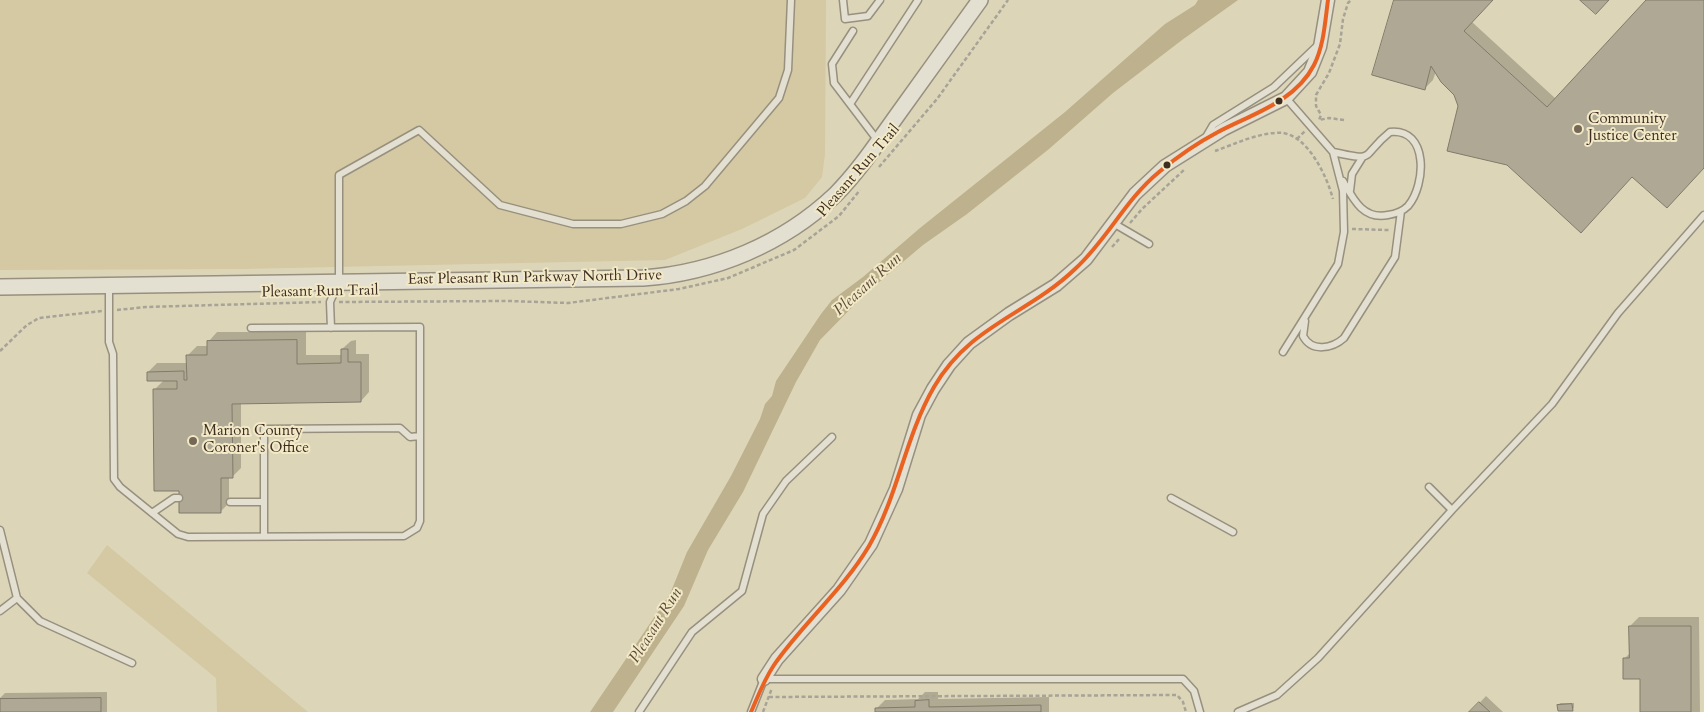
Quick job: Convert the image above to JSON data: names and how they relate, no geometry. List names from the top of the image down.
{
  "streets": {
    "street": ["East Pleasant Run Parkway North Drive"],
    "path": ["Pleasant Run Trail"]
  },
  "water": ["Pleasant Run"],
  "places": ["Community Justice Center", "Marion County Coroner's Office"]
}
